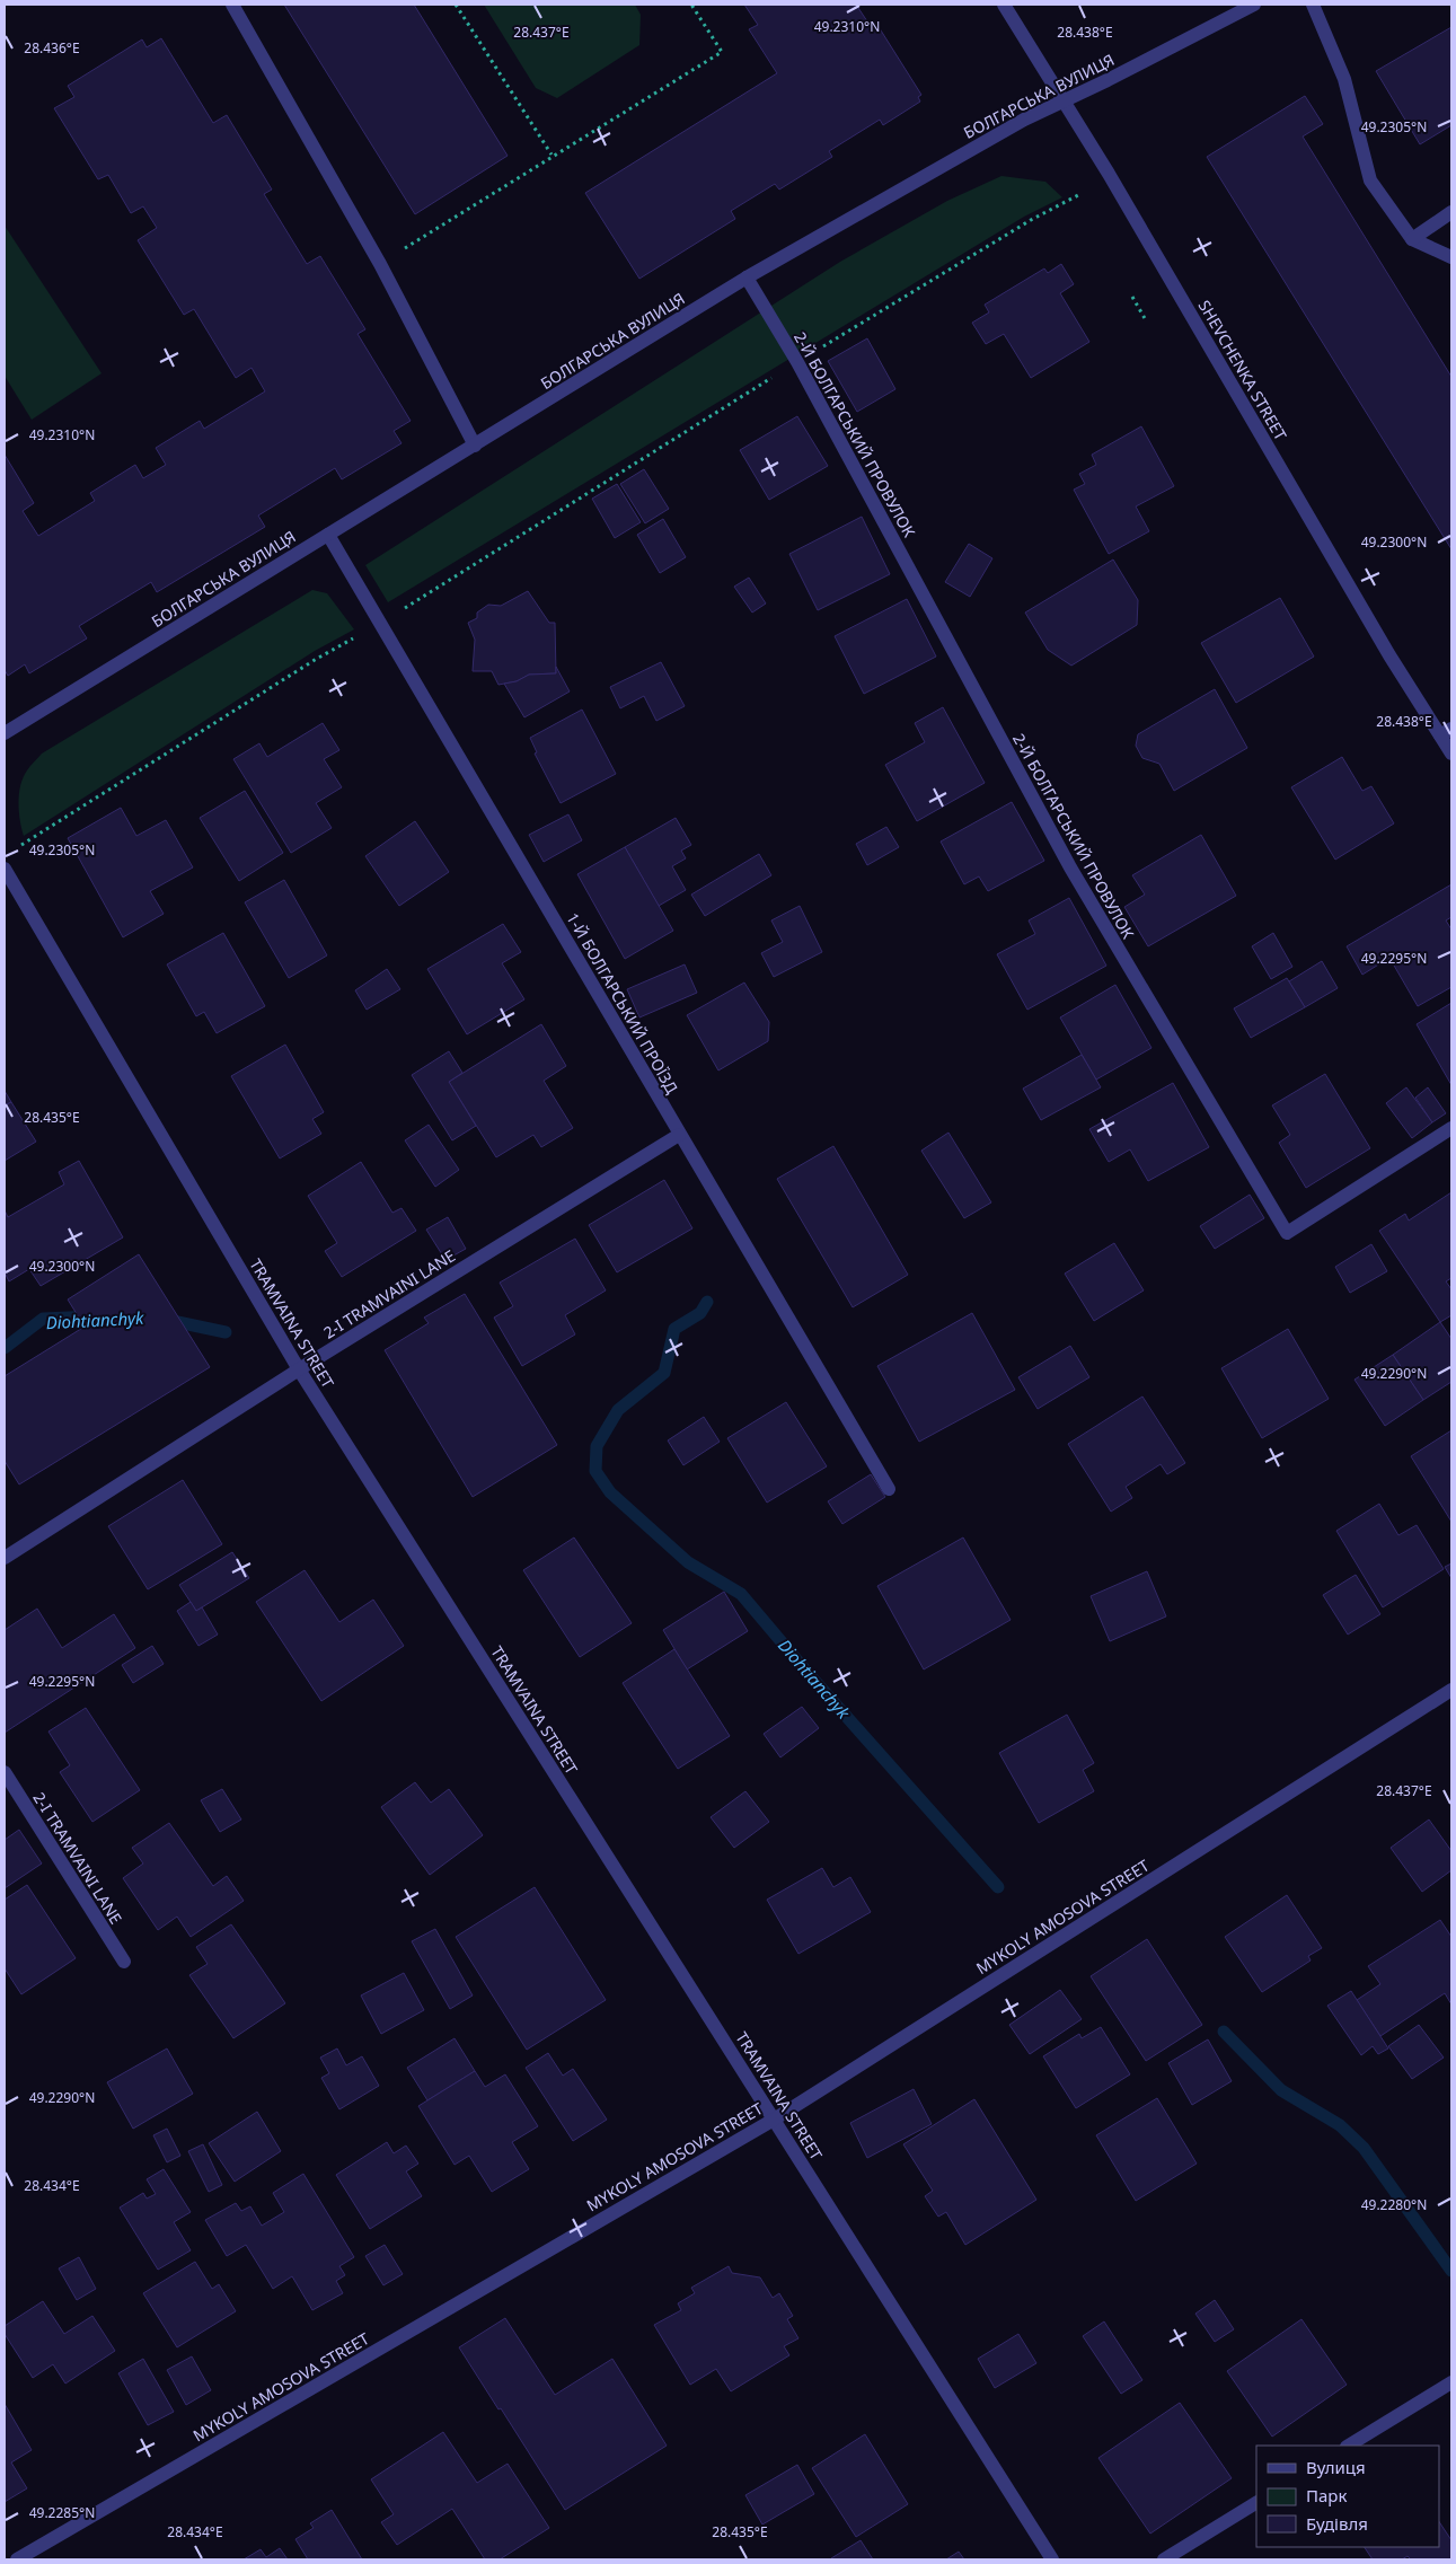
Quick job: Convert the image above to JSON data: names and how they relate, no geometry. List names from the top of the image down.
{
  "streets": {
    "street": [
      "БОЛГАРСЬКА ВУЛИЦЯ",
      "SHEVCHENKA STREET",
      "2-Й БОЛГАРСЬКИЙ ПРОВУЛОК",
      "1-Й БОЛГАРСЬКИЙ ПРОЇЗД",
      "2-I TRAMVAINI LANE",
      "TRAMVAINA STREET",
      "MYKOLY AMOSOVA STREET"
    ]
  },
  "crossings": [
    ["БОЛГАРСЬКА ВУЛИЦЯ", "SHEVCHENKA STREET"],
    ["БОЛГАРСЬКА ВУЛИЦЯ", "2-Й БОЛГАРСЬКИЙ ПРОВУЛОК"],
    ["БОЛГАРСЬКА ВУЛИЦЯ", "1-Й БОЛГАРСЬКИЙ ПРОЇЗД"],
    ["1-Й БОЛГАРСЬКИЙ ПРОЇЗД", "2-I TRAMVAINI LANE"],
    ["2-I TRAMVAINI LANE", "TRAMVAINA STREET"],
    ["TRAMVAINA STREET", "MYKOLY AMOSOVA STREET"]
  ],
  "water": ["Diohtianchyk"],
  "legend": ["Вулиця", "Парк", "Будівля"],
  "coordinates": [
    "49.2310°N",
    "28.437°E",
    "28.438°E",
    "28.436°E",
    "49.2305°N",
    "49.2300°N",
    "49.2295°N",
    "28.435°E",
    "49.2290°N",
    "28.434°E",
    "49.2280°N",
    "49.2285°N"
  ]
}
